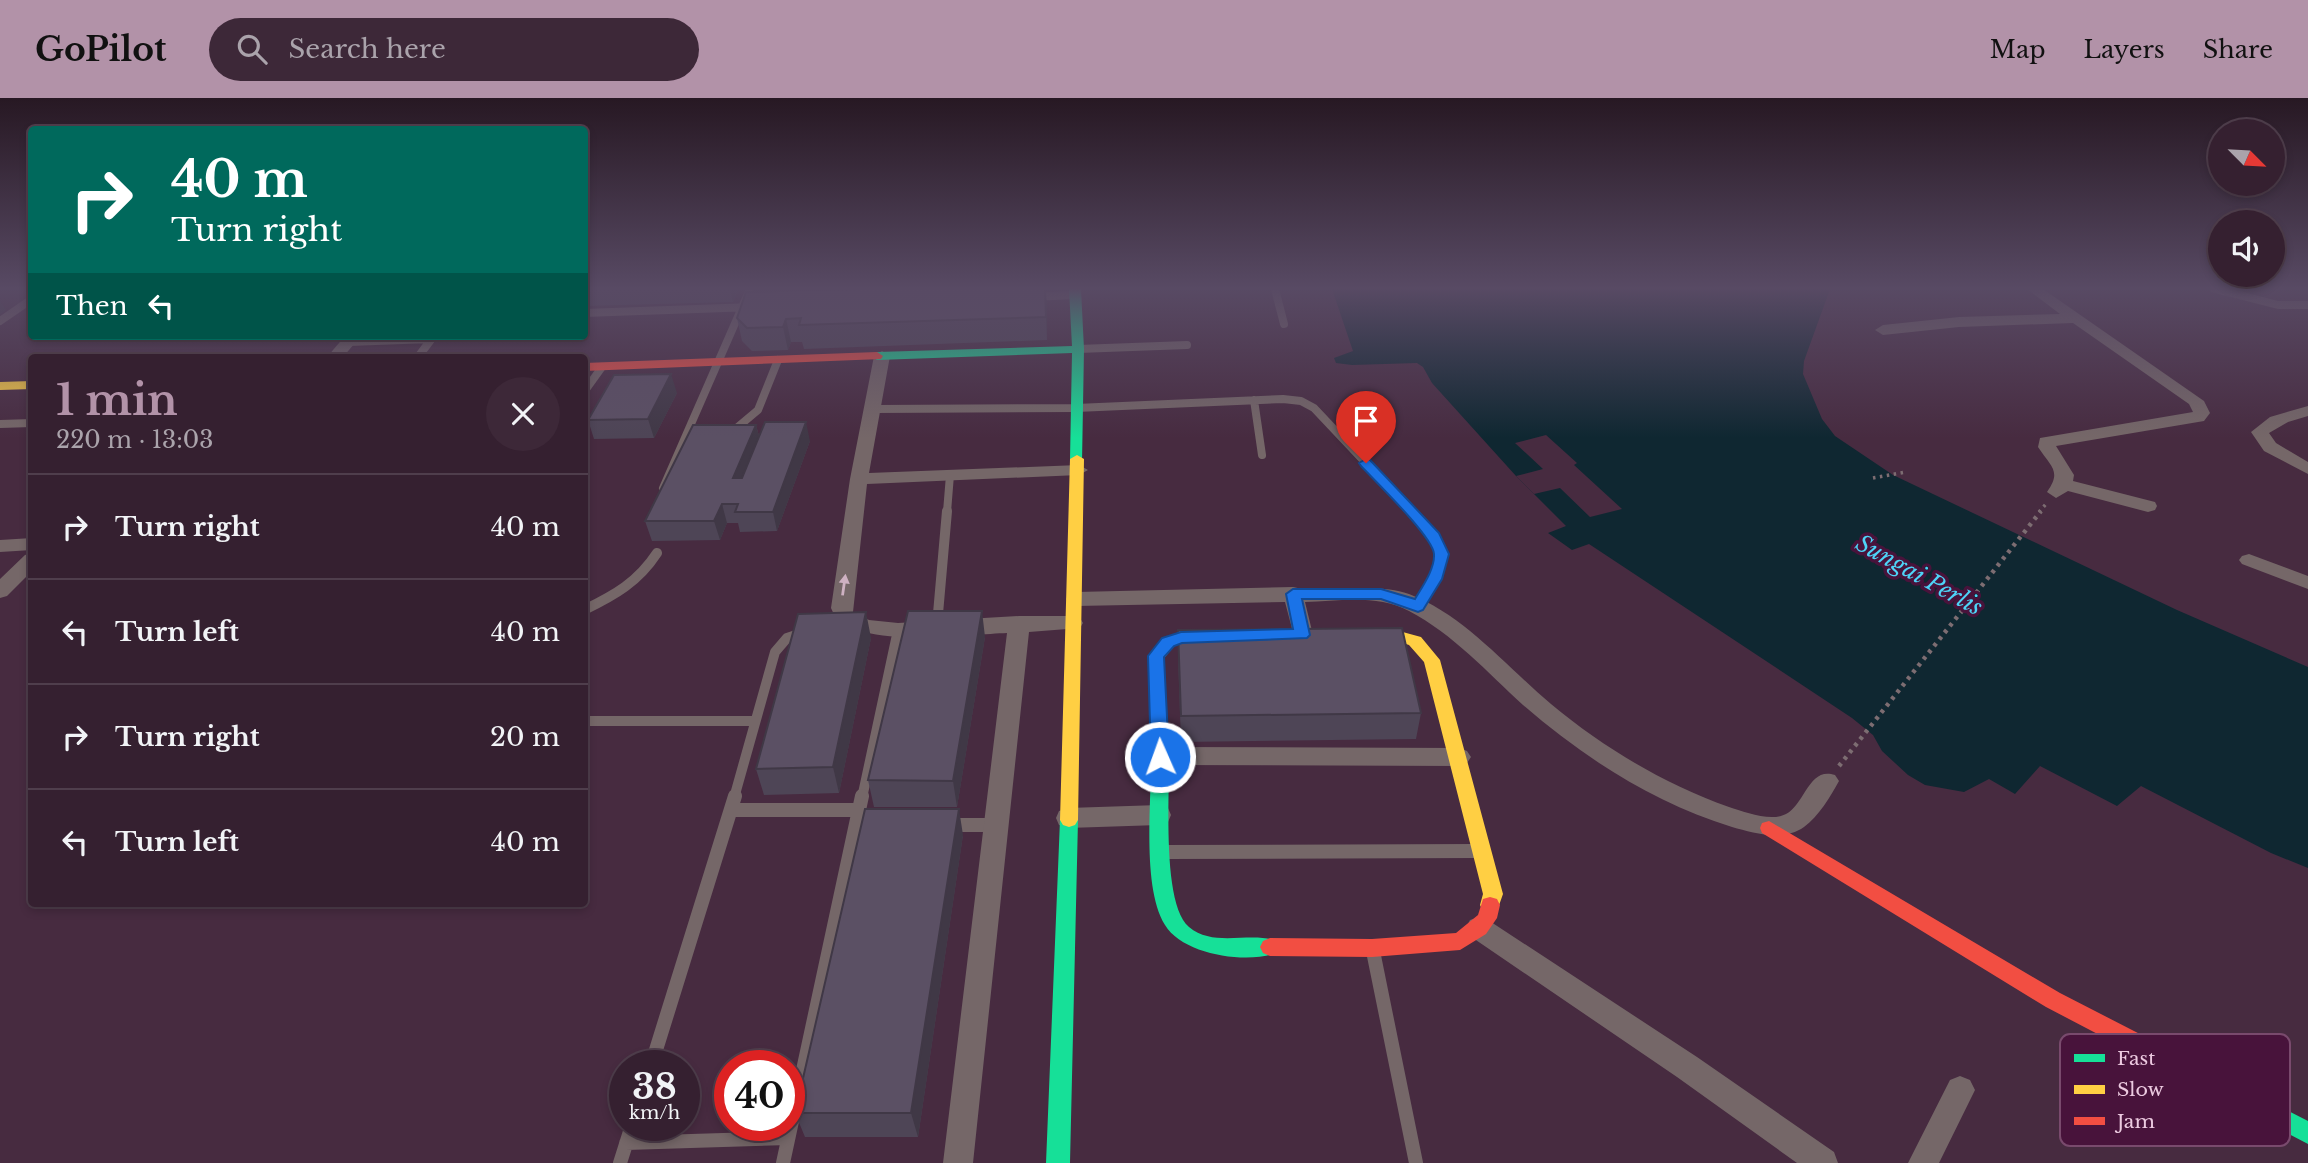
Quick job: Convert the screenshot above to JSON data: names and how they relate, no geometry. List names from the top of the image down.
{
  "water": ["Sungai Perlis"],
  "legend": ["Fast", "Slow", "Jam"],
  "north": "bottom right",
  "page": {
    "header": "GoPilot",
    "search": "Search here",
    "nav": ["Map", "Layers", "Share"],
    "turn": ["40 m", "Turn right"],
    "then": "Then",
    "heading": ["1 min", "220 m · 13:03"],
    "list": [
      {
        "name": "Turn right",
        "value": "40 m"
      },
      {
        "name": "Turn left",
        "value": "40 m"
      },
      {
        "name": "Turn right",
        "value": "20 m"
      },
      {
        "name": "Turn left",
        "value": "40 m"
      }
    ],
    "speed": "38 km/h",
    "limit": "40"
  }
}
